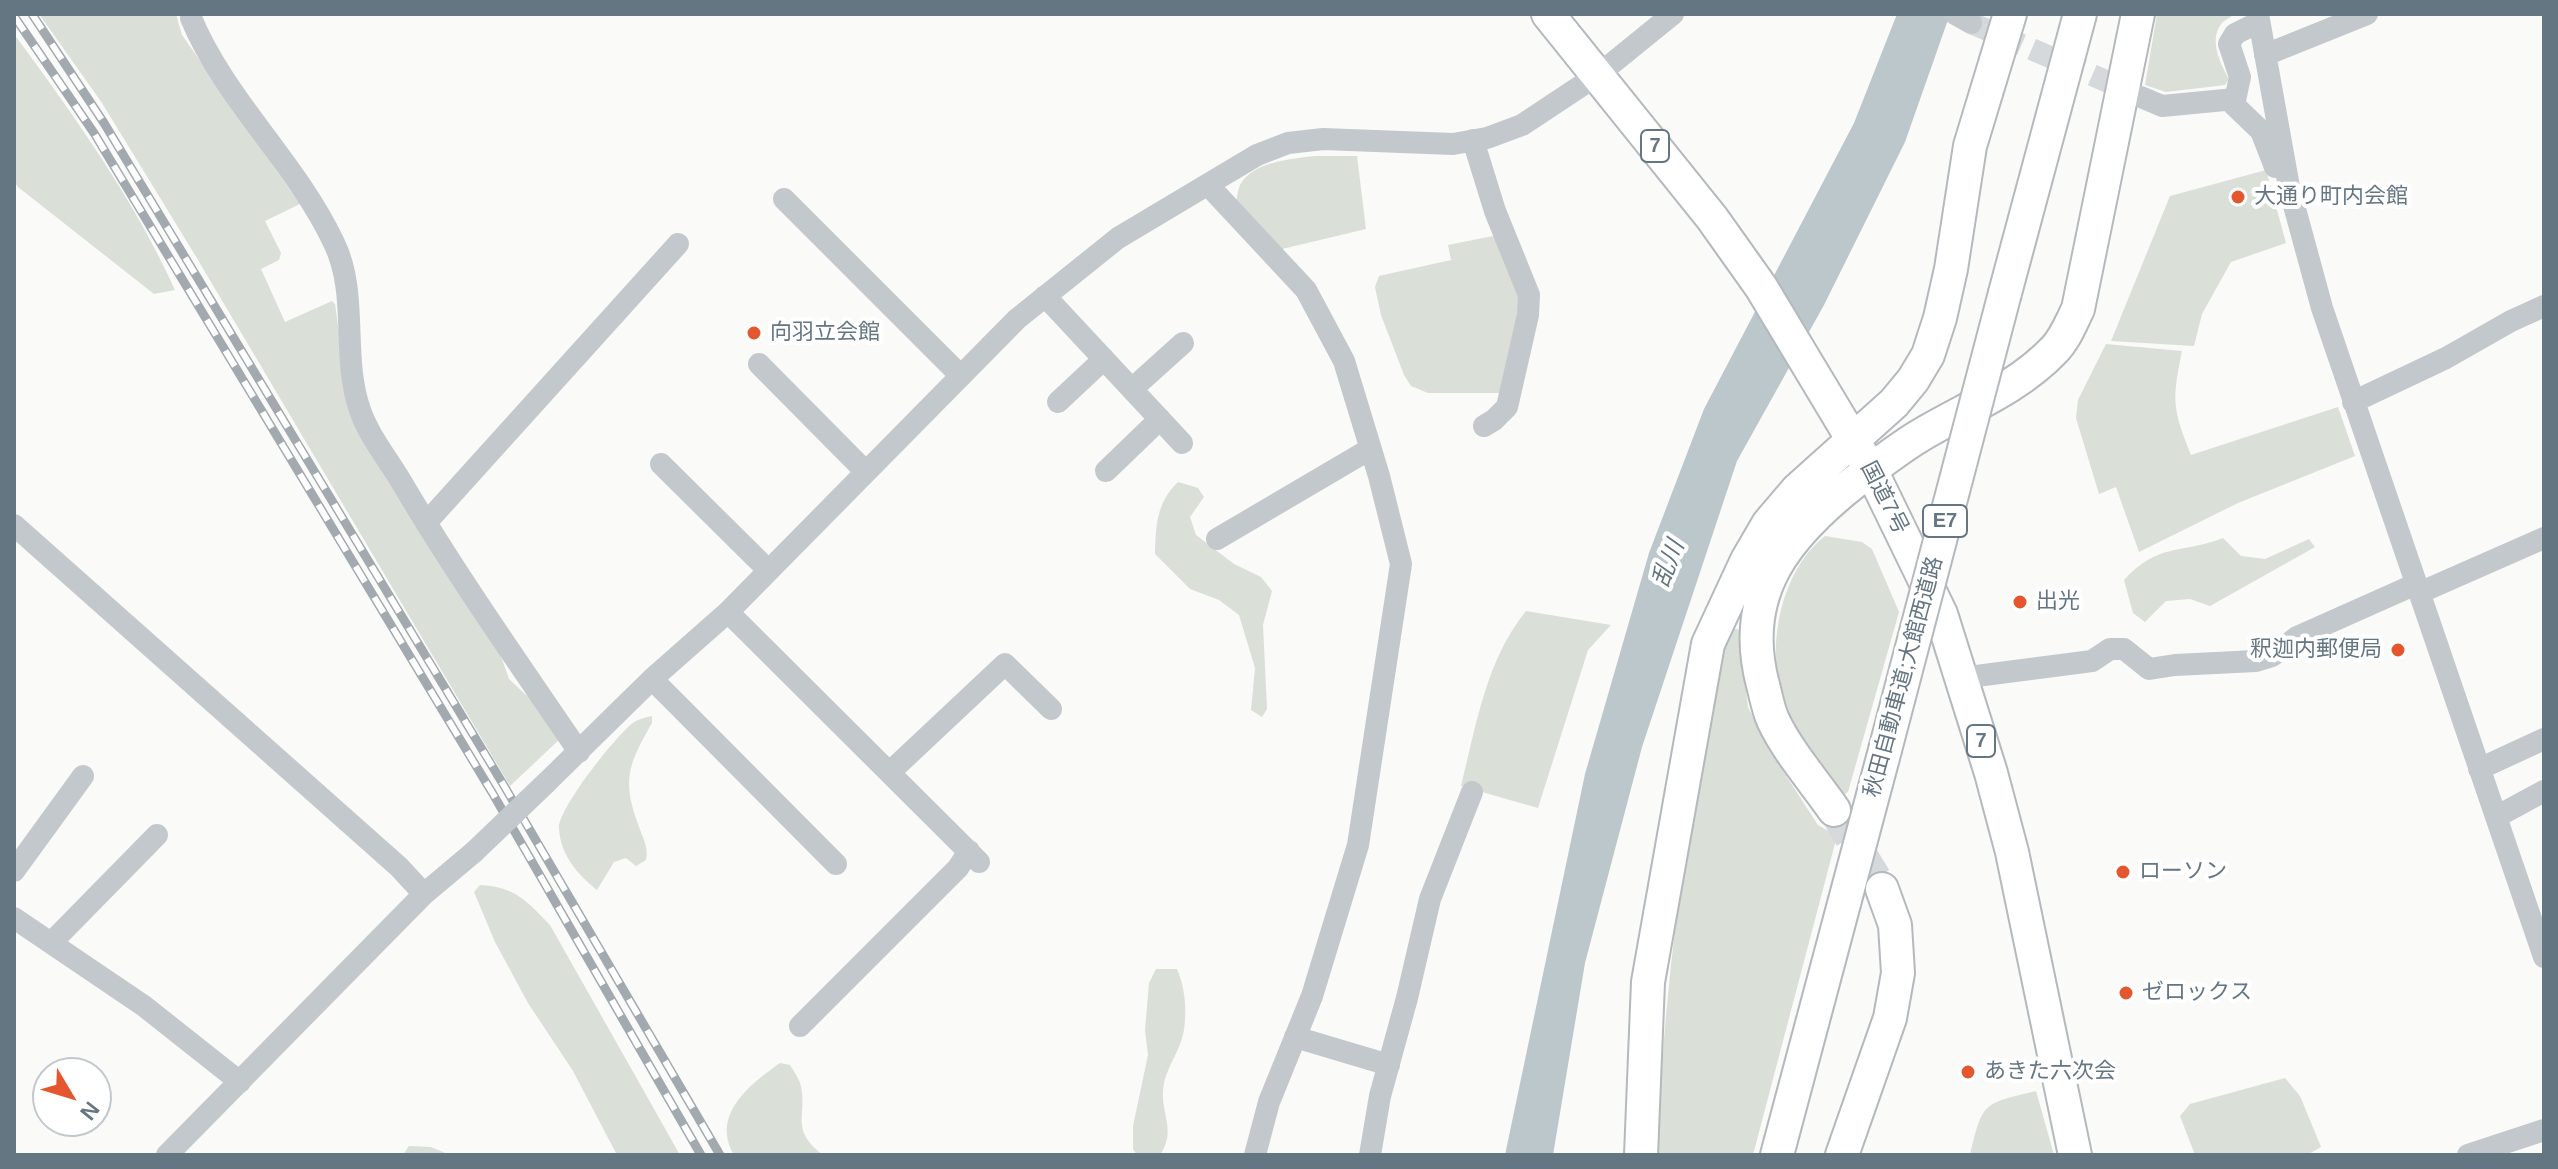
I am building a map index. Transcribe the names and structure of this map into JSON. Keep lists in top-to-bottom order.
{
  "streets": {
    "highway": [
      "7",
      "国道7号",
      "E7",
      "秋田自動車道;大館西道路"
    ]
  },
  "water": ["乱川"],
  "places": [
    "大通り町内会館",
    "向羽立会館",
    "出光",
    "釈迦内郵便局",
    "ローソン",
    "ゼロックス",
    "あきた六次会"
  ],
  "north": "bottom right"
}
